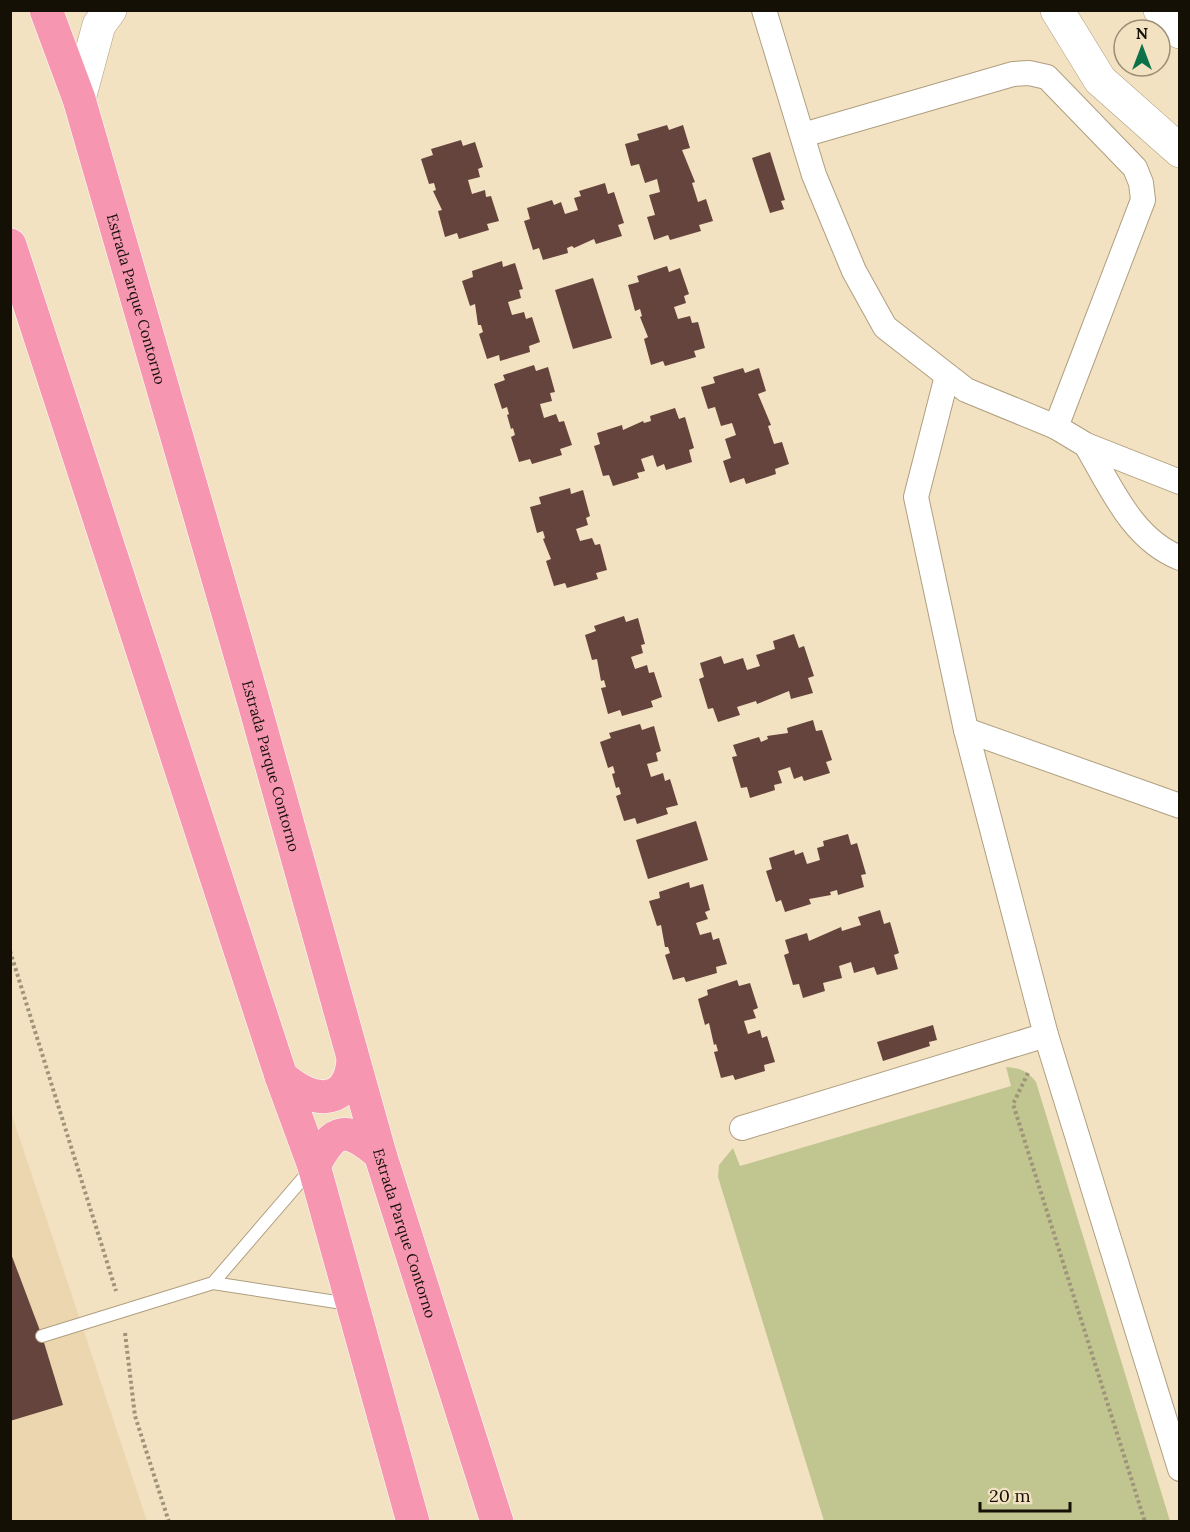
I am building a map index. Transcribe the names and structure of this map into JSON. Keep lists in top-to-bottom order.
{
  "streets": {
    "highway": ["Estrada Parque Contorno"]
  },
  "scale_bar": "20 m",
  "north": "top"
}
